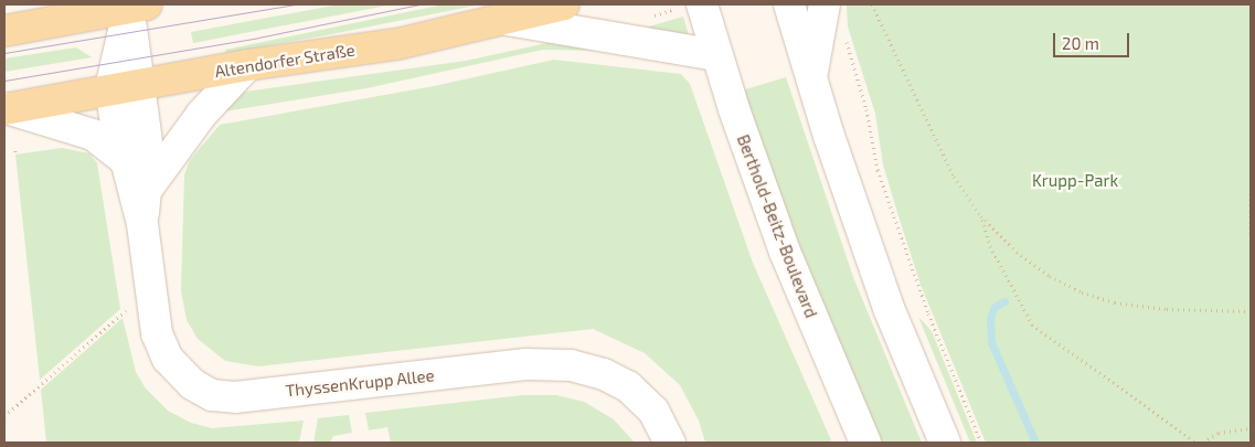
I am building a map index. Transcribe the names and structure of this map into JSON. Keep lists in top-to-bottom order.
{
  "streets": {
    "main road": ["Altendorfer Straße"],
    "street": ["Berthold-Beitz-Boulevard", "ThyssenKrupp Allee"]
  },
  "crossings": [
    ["Altendorfer Straße", "ThyssenKrupp Allee"]
  ],
  "parks": ["Krupp-Park"],
  "scale_bar": "20 m"
}
